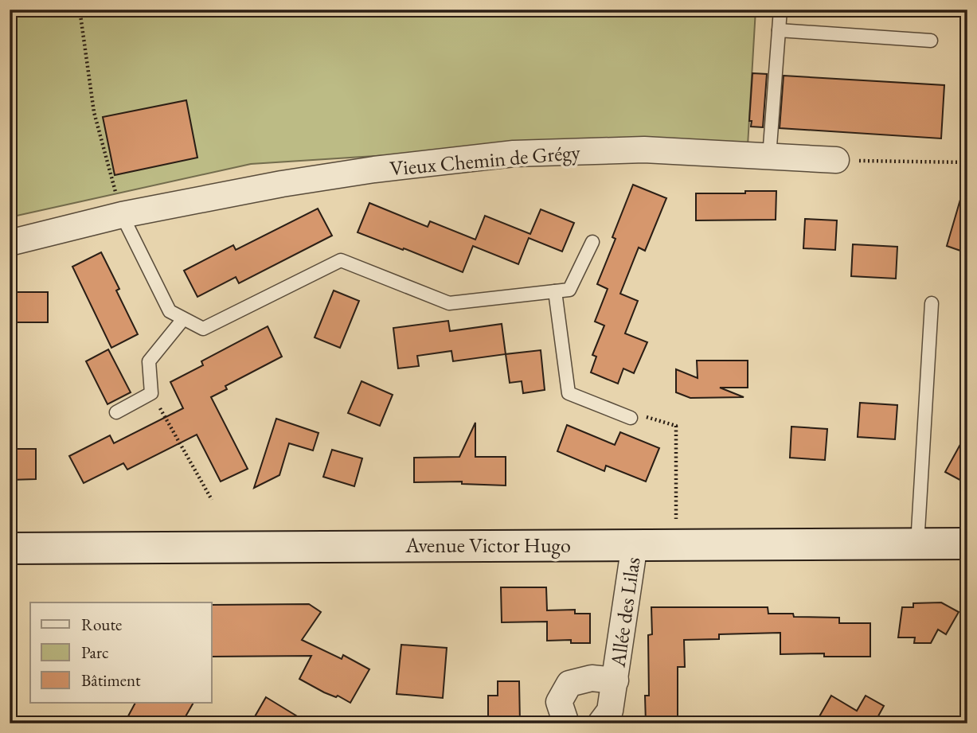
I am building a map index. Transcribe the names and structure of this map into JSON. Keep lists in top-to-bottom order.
{
  "streets": {
    "main road": ["Avenue Victor Hugo"],
    "street": ["Vieux Chemin de Grégy", "Allée des Lilas"]
  },
  "crossings": [
    ["Avenue Victor Hugo", "Allée des Lilas"]
  ],
  "legend": ["Route", "Parc", "Bâtiment"]
}
